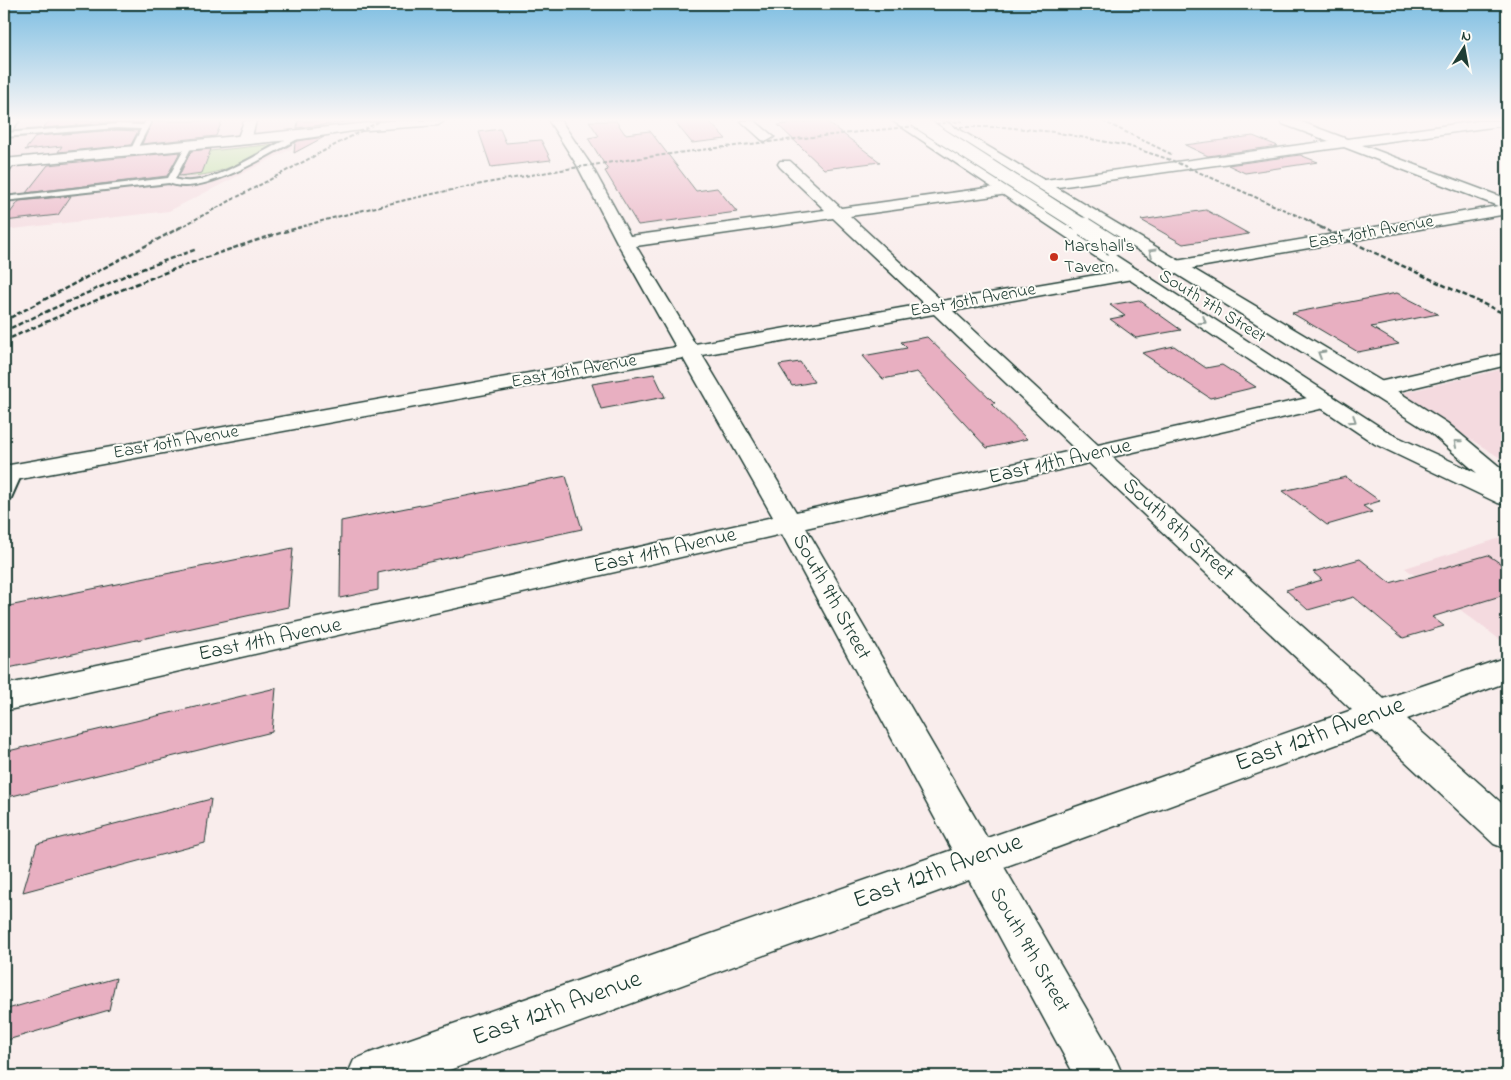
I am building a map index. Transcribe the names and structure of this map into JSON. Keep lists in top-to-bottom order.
{
  "streets": {
    "street": [
      "East 10th Avenue",
      "South 7th Street",
      "East 11th Avenue",
      "South 8th Street",
      "South 9th Street",
      "East 12th Avenue"
    ]
  },
  "crossings": [
    ["East 10th Avenue", "South 8th Street"],
    ["East 10th Avenue", "South 9th Street"],
    ["East 11th Avenue", "South 8th Street"],
    ["East 11th Avenue", "South 9th Street"],
    ["South 8th Street", "East 12th Avenue"],
    ["South 9th Street", "East 12th Avenue"]
  ],
  "places": ["Marshall's Tavern"],
  "north": "top"
}
